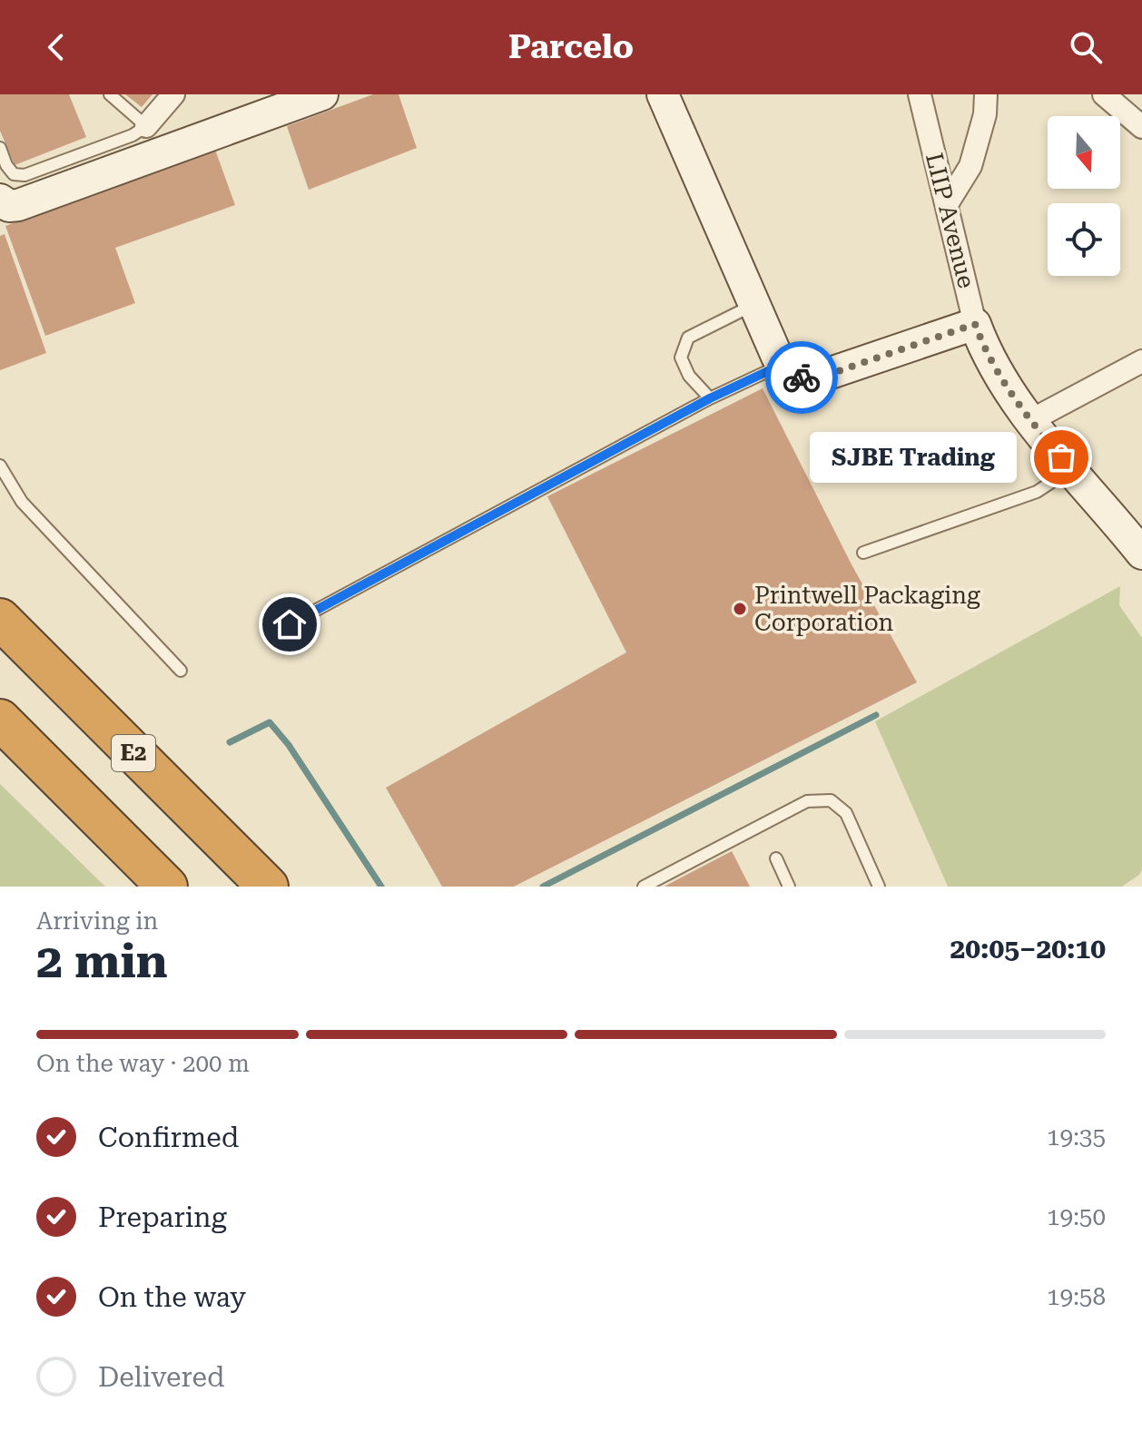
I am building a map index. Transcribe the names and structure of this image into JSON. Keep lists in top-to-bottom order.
{
  "streets": {
    "highway": ["E2"],
    "street": ["LIIP Avenue"]
  },
  "places": ["SJBE Trading", "Printwell Packaging Corporation"],
  "north": "bottom",
  "page": {
    "header": "Parcelo",
    "bubble": "SJBE Trading",
    "heading": ["2 min", "Arriving in", "20:05–20:10"],
    "bar": "On the way · 200 m",
    "list": [
      ["Confirmed", "19:35"],
      ["Preparing", "19:50"],
      ["On the way", "19:58"],
      "Delivered"
    ]
  }
}
